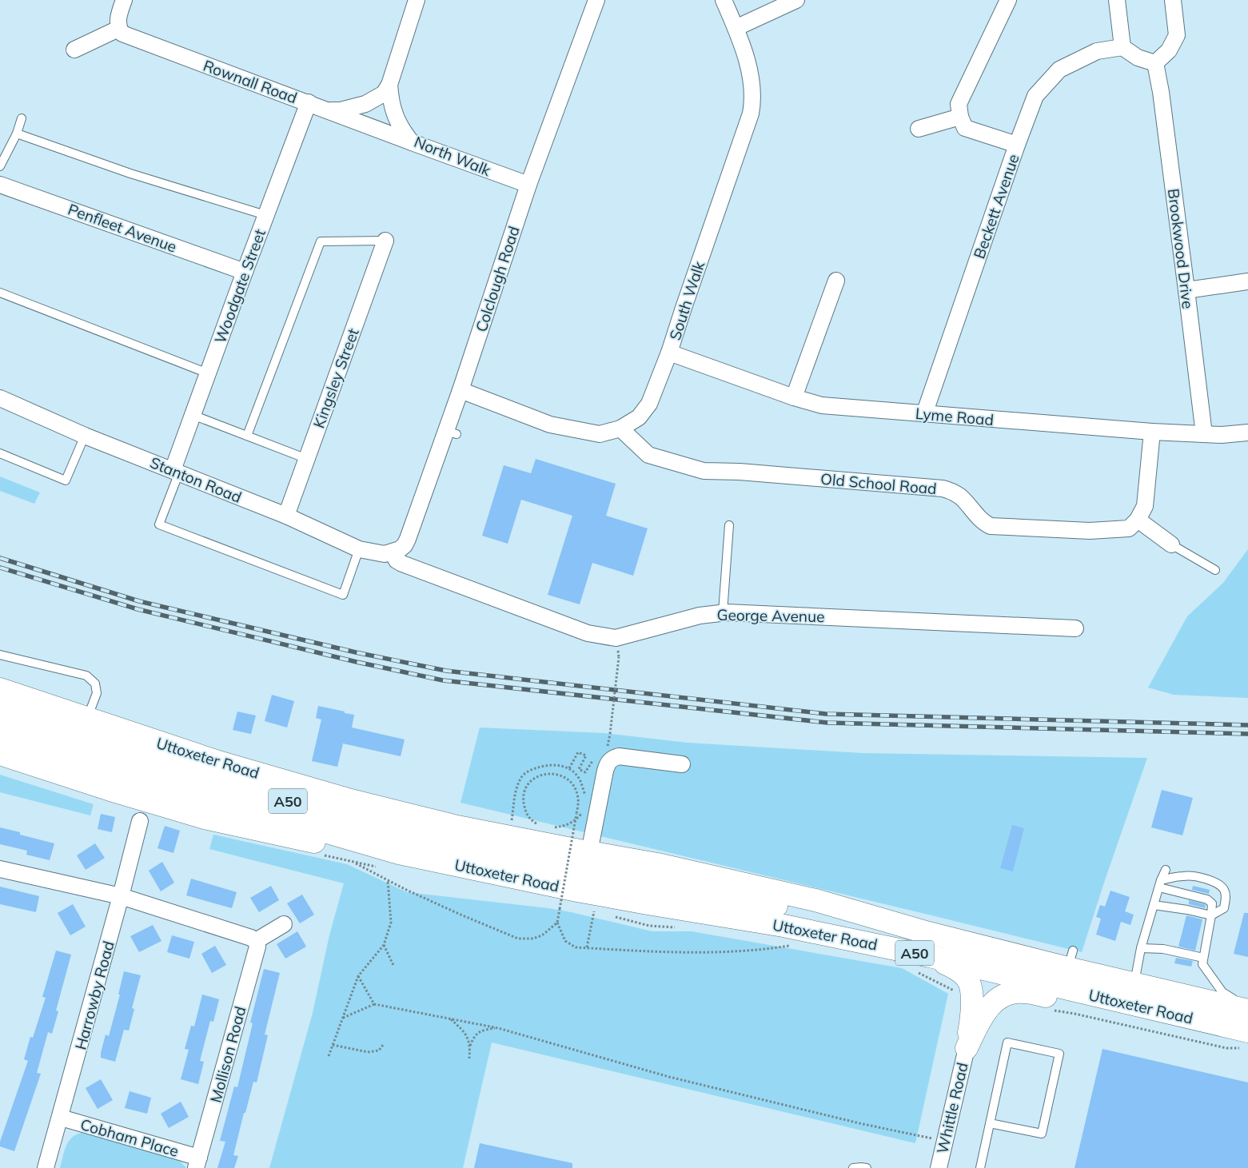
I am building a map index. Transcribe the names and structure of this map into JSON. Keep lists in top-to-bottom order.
{
  "streets": {
    "highway": ["Uttoxeter Road", "A50"],
    "street": [
      "Rownall Road",
      "North Walk",
      "Beckett Avenue",
      "Penfleet Avenue",
      "Brookwood Drive",
      "Colclough Road",
      "Woodgate Street",
      "South Walk",
      "Kingsley Street",
      "Lyme Road",
      "Stanton Road",
      "Old School Road",
      "George Avenue",
      "Harrowby Road",
      "Mollison Road",
      "Whittle Road",
      "Cobham Place"
    ]
  },
  "crossings": [
    ["Rownall Road", "North Walk"],
    ["Rownall Road", "Woodgate Street"],
    ["North Walk", "Colclough Road"],
    ["Beckett Avenue", "Lyme Road"],
    ["Penfleet Avenue", "Woodgate Street"],
    ["Brookwood Drive", "Lyme Road"],
    ["Colclough Road", "South Walk"],
    ["Colclough Road", "Stanton Road"],
    ["Colclough Road", "George Avenue"],
    ["Woodgate Street", "Stanton Road"],
    ["South Walk", "Lyme Road"],
    ["South Walk", "Old School Road"],
    ["Kingsley Street", "Stanton Road"],
    ["Stanton Road", "George Avenue"],
    ["Uttoxeter Road", "A50"],
    ["Harrowby Road", "Cobham Place"],
    ["Mollison Road", "Cobham Place"]
  ]
}
